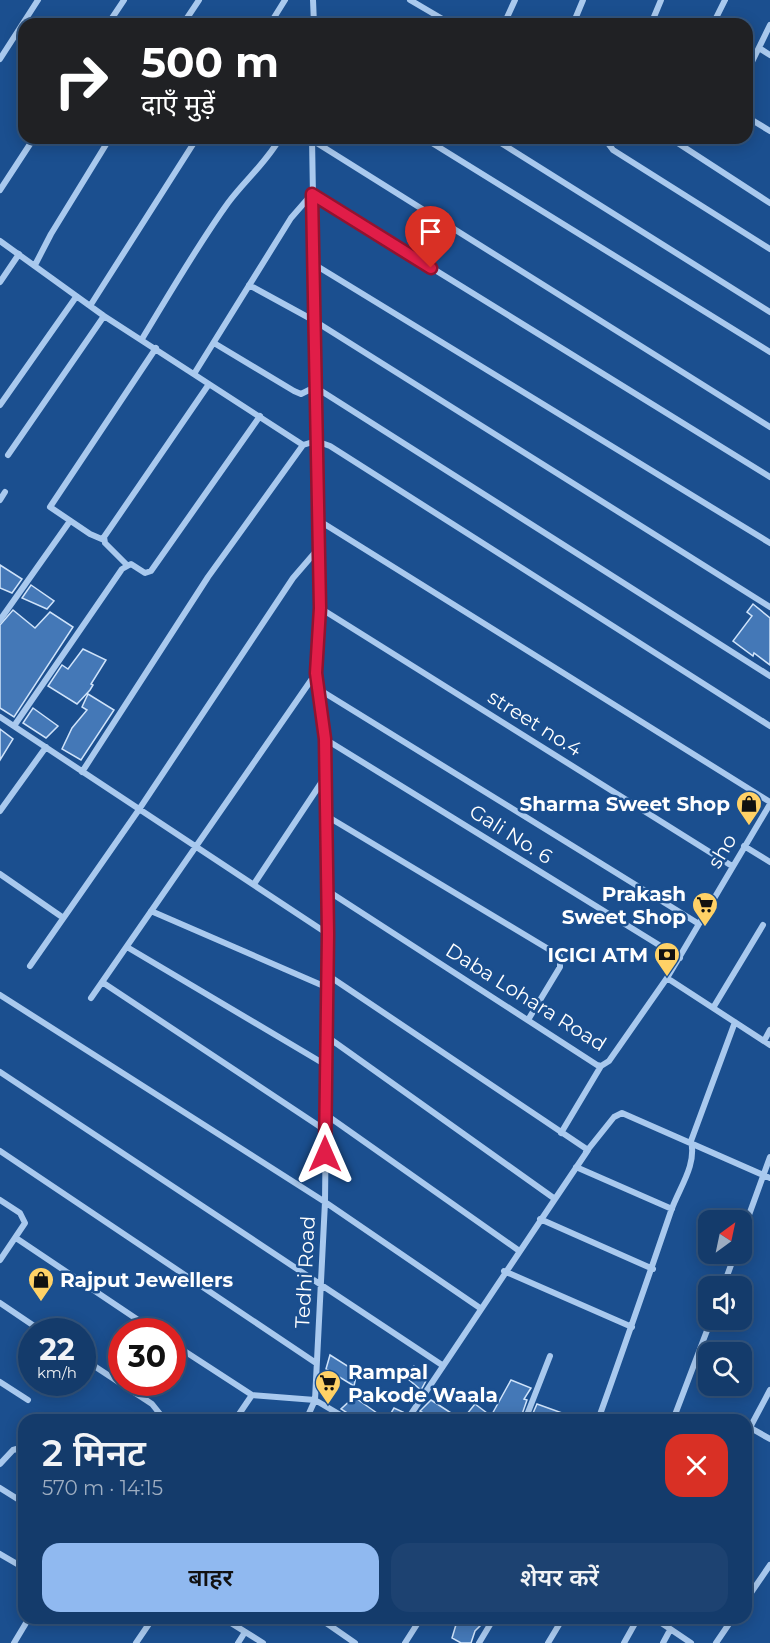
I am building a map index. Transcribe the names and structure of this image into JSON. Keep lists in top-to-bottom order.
{
  "streets": {
    "street": [
      "street no.4",
      "Gali No. 6",
      "sho",
      "Daba Lohara Road",
      "Tedhi Road"
    ]
  },
  "crossings": [
    ["street no.4", "sho"],
    ["street no.4", "Tedhi Road"],
    ["Gali No. 6", "sho"],
    ["Gali No. 6", "Tedhi Road"],
    ["sho", "Daba Lohara Road"],
    ["Daba Lohara Road", "Tedhi Road"]
  ],
  "places": {
    "shop": ["Sharma Sweet Shop", "Rajput Jewellers"],
    "supermarket": ["Prakash Sweet Shop", "Rampal Pakode Waala"],
    "bank": ["ICICI ATM"]
  },
  "north": "top right",
  "page": {
    "turn": ["500 m", "दाएँ मुड़ें"],
    "speed": "22 km/h",
    "limit": "30",
    "heading": ["2 मिनट", "570 m · 14:15"],
    "buttons": ["बाहर", "शेयर करें"]
  }
}
